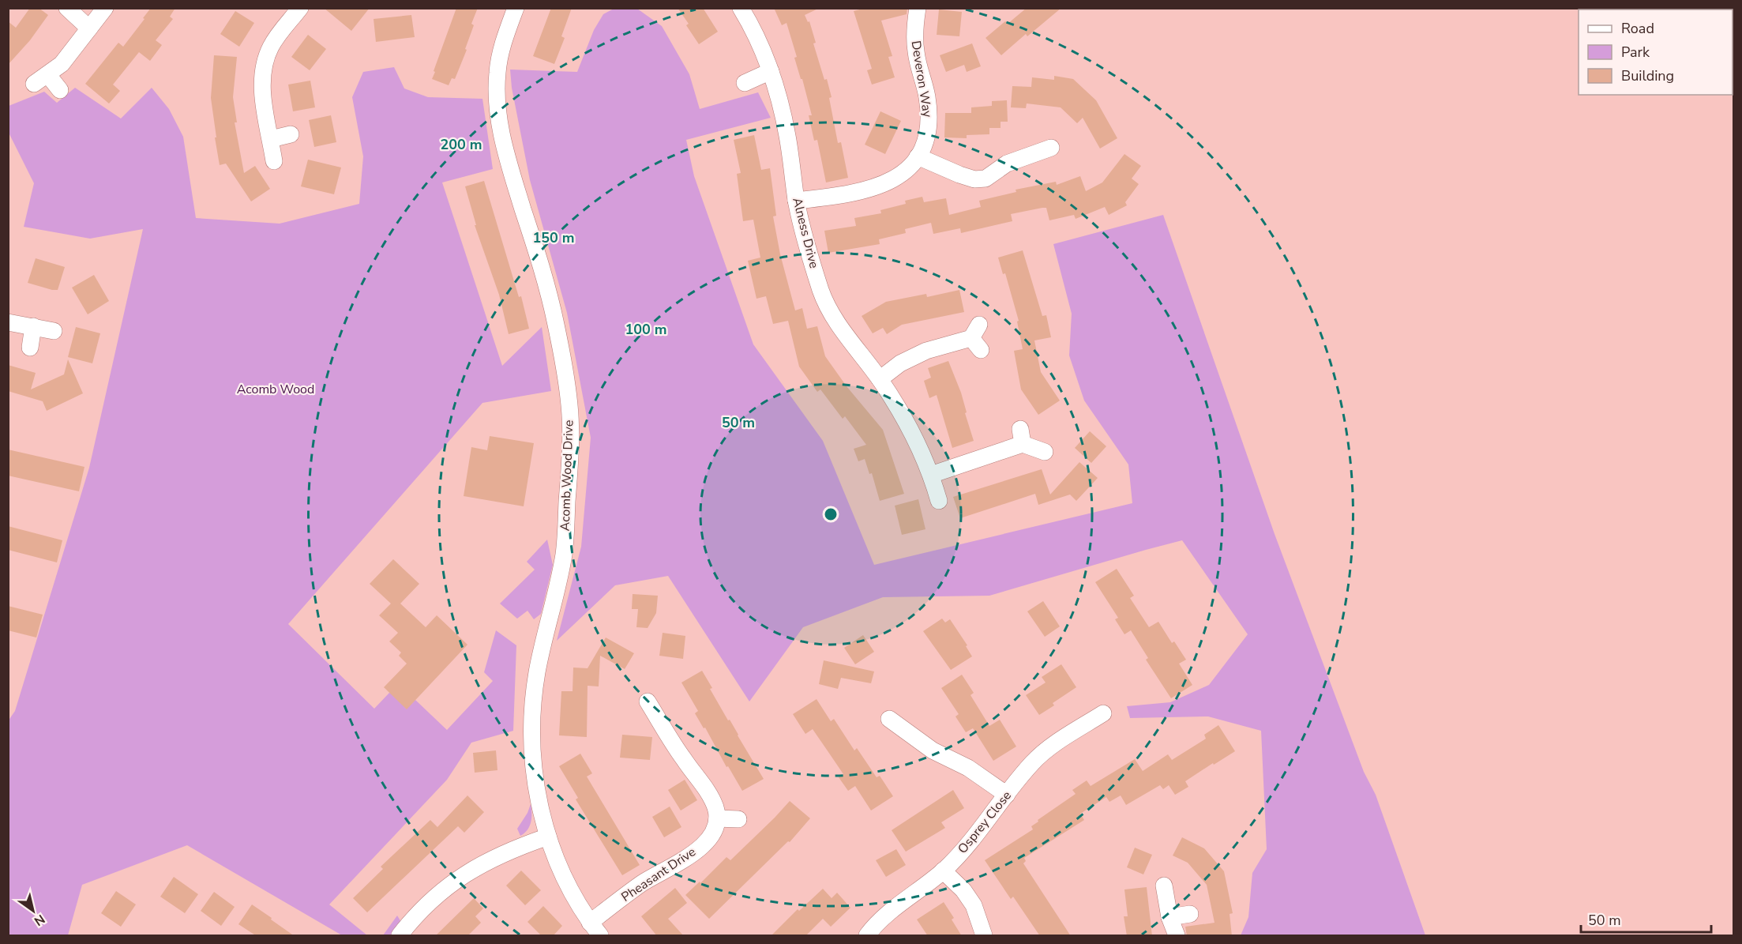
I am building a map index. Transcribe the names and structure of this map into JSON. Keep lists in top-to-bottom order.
{
  "streets": {
    "street": [
      "Deveron Way",
      "Alness Drive",
      "Acomb Wood Drive",
      "Osprey Close",
      "Pheasant Drive"
    ]
  },
  "crossings": [
    ["Deveron Way", "Alness Drive"],
    ["Acomb Wood Drive", "Pheasant Drive"]
  ],
  "parks": ["Acomb Wood"],
  "legend": ["Road", "Park", "Building"],
  "scale_bar": "50 m",
  "north": "bottom right",
  "rings": [
    "200 m",
    "150 m",
    "100 m",
    "50 m"
  ]
}
